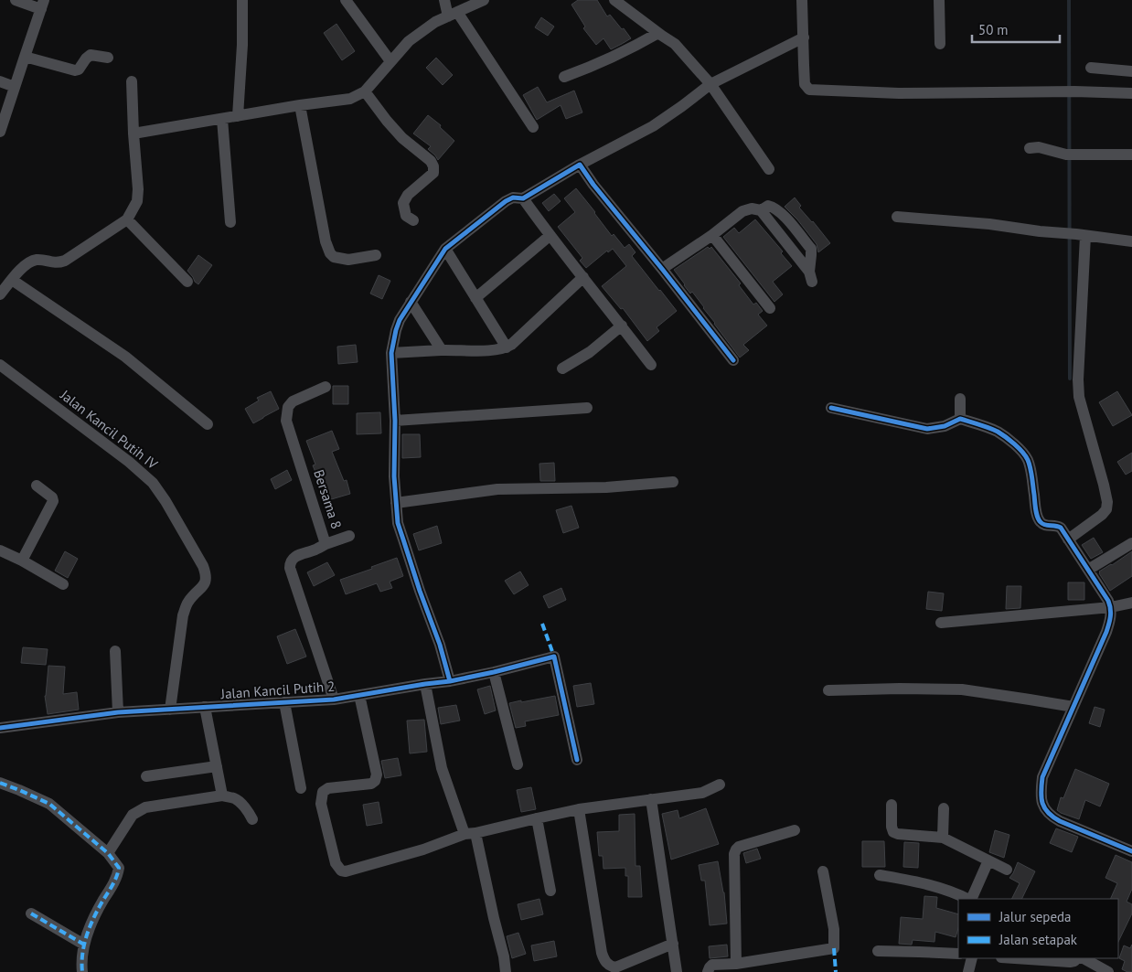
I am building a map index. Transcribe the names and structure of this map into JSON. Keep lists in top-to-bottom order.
{
  "streets": {
    "street": ["Jalan Kancil Putih IV", "Bersama 8", "Jalan Kancil Putih 2"]
  },
  "crossings": [
    ["Jalan Kancil Putih IV", "Jalan Kancil Putih 2"],
    ["Bersama 8", "Jalan Kancil Putih 2"]
  ],
  "legend": ["Jalur sepeda", "Jalan setapak"],
  "scale_bar": "50 m"
}
